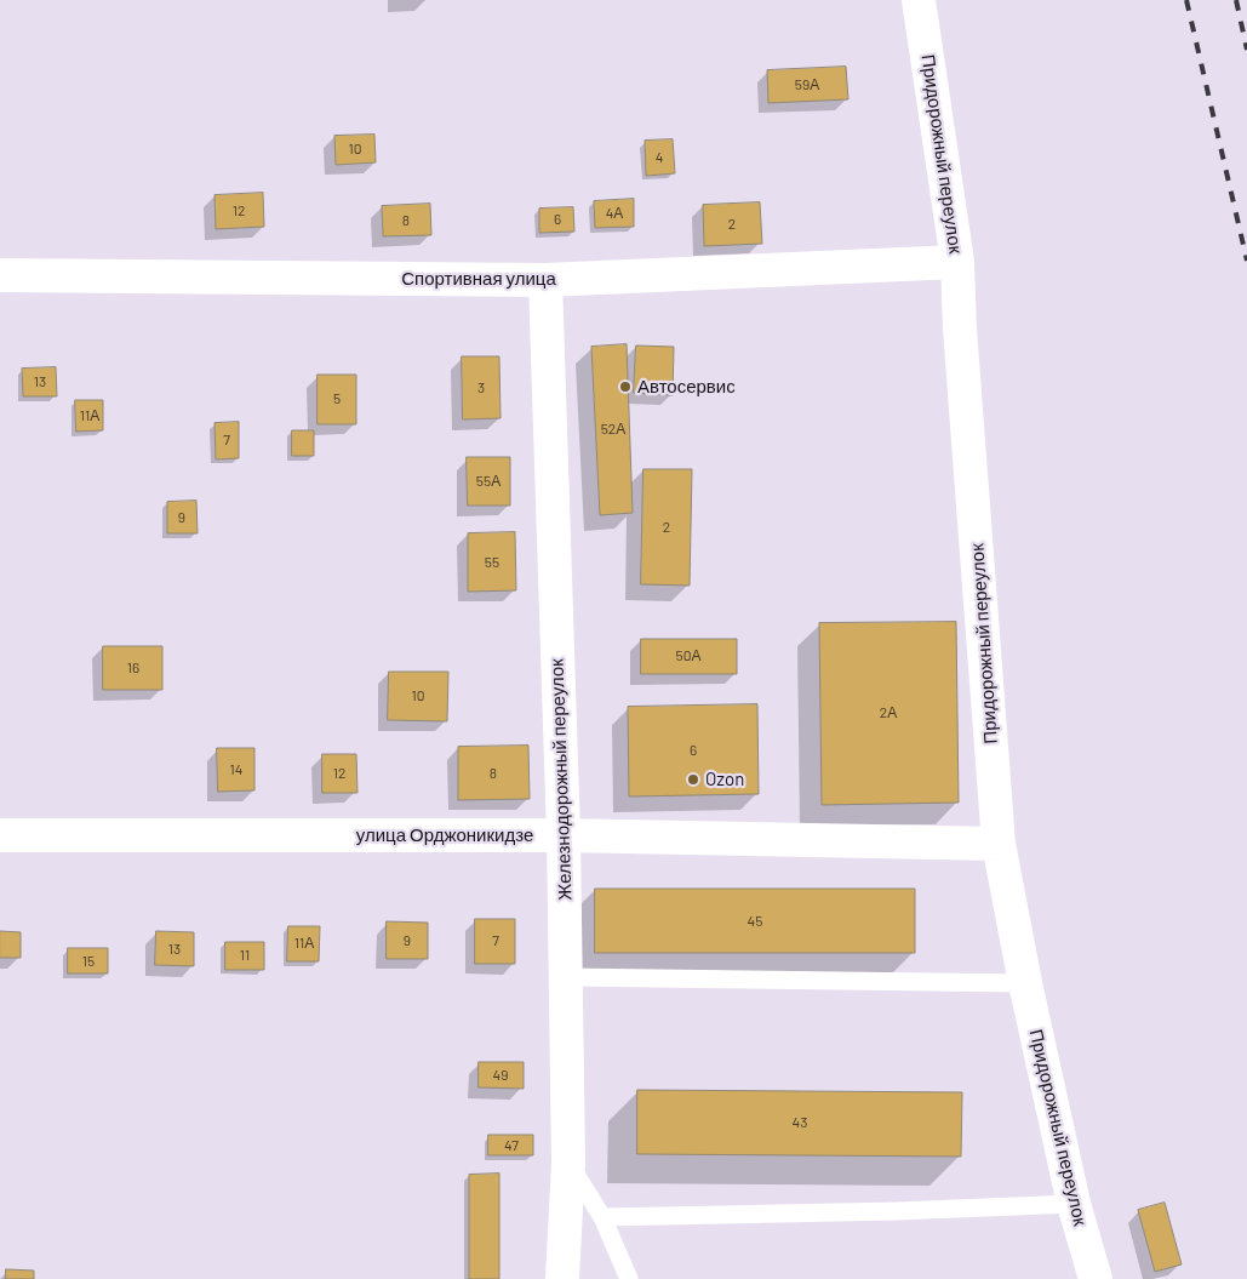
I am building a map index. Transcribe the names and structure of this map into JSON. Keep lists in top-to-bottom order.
{
  "streets": {
    "street": [
      "Придорожный переулок",
      "Спортивная улица",
      "Железнодорожный переулок",
      "улица Орджоникидзе"
    ]
  },
  "crossings": [
    ["Придорожный переулок", "Спортивная улица"],
    ["Придорожный переулок", "улица Орджоникидзе"],
    ["Спортивная улица", "Железнодорожный переулок"],
    ["Железнодорожный переулок", "улица Орджоникидзе"]
  ],
  "places": ["Автосервис", "Ozon"],
  "house_numbers": [
    "59А",
    "10",
    "4",
    "12",
    "4А",
    "6",
    "8",
    "2",
    "13",
    "3",
    "5",
    "11А",
    "52А",
    "7",
    "55А",
    "9",
    "2",
    "55",
    "50А",
    "16",
    "10",
    "2А",
    "6",
    "14",
    "12",
    "8",
    "45",
    "9",
    "7",
    "11А",
    "13",
    "11",
    "15",
    "49",
    "43",
    "47"
  ]
}
